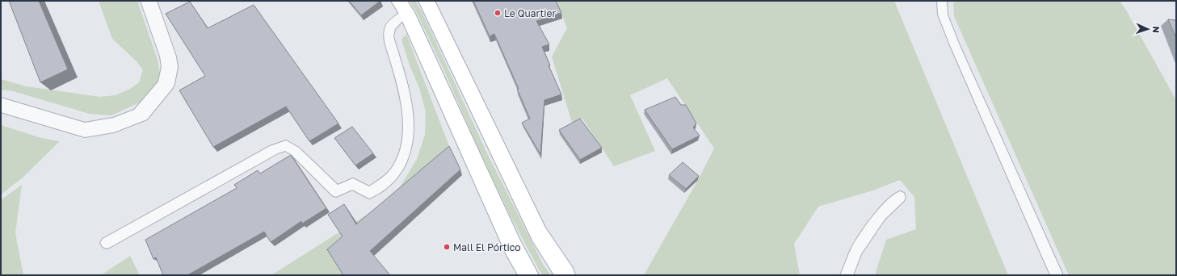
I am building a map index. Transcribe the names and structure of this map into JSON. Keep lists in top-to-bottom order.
{
  "places": ["Le Quartier", "Mall El Pórtico"],
  "north": "right"
}
